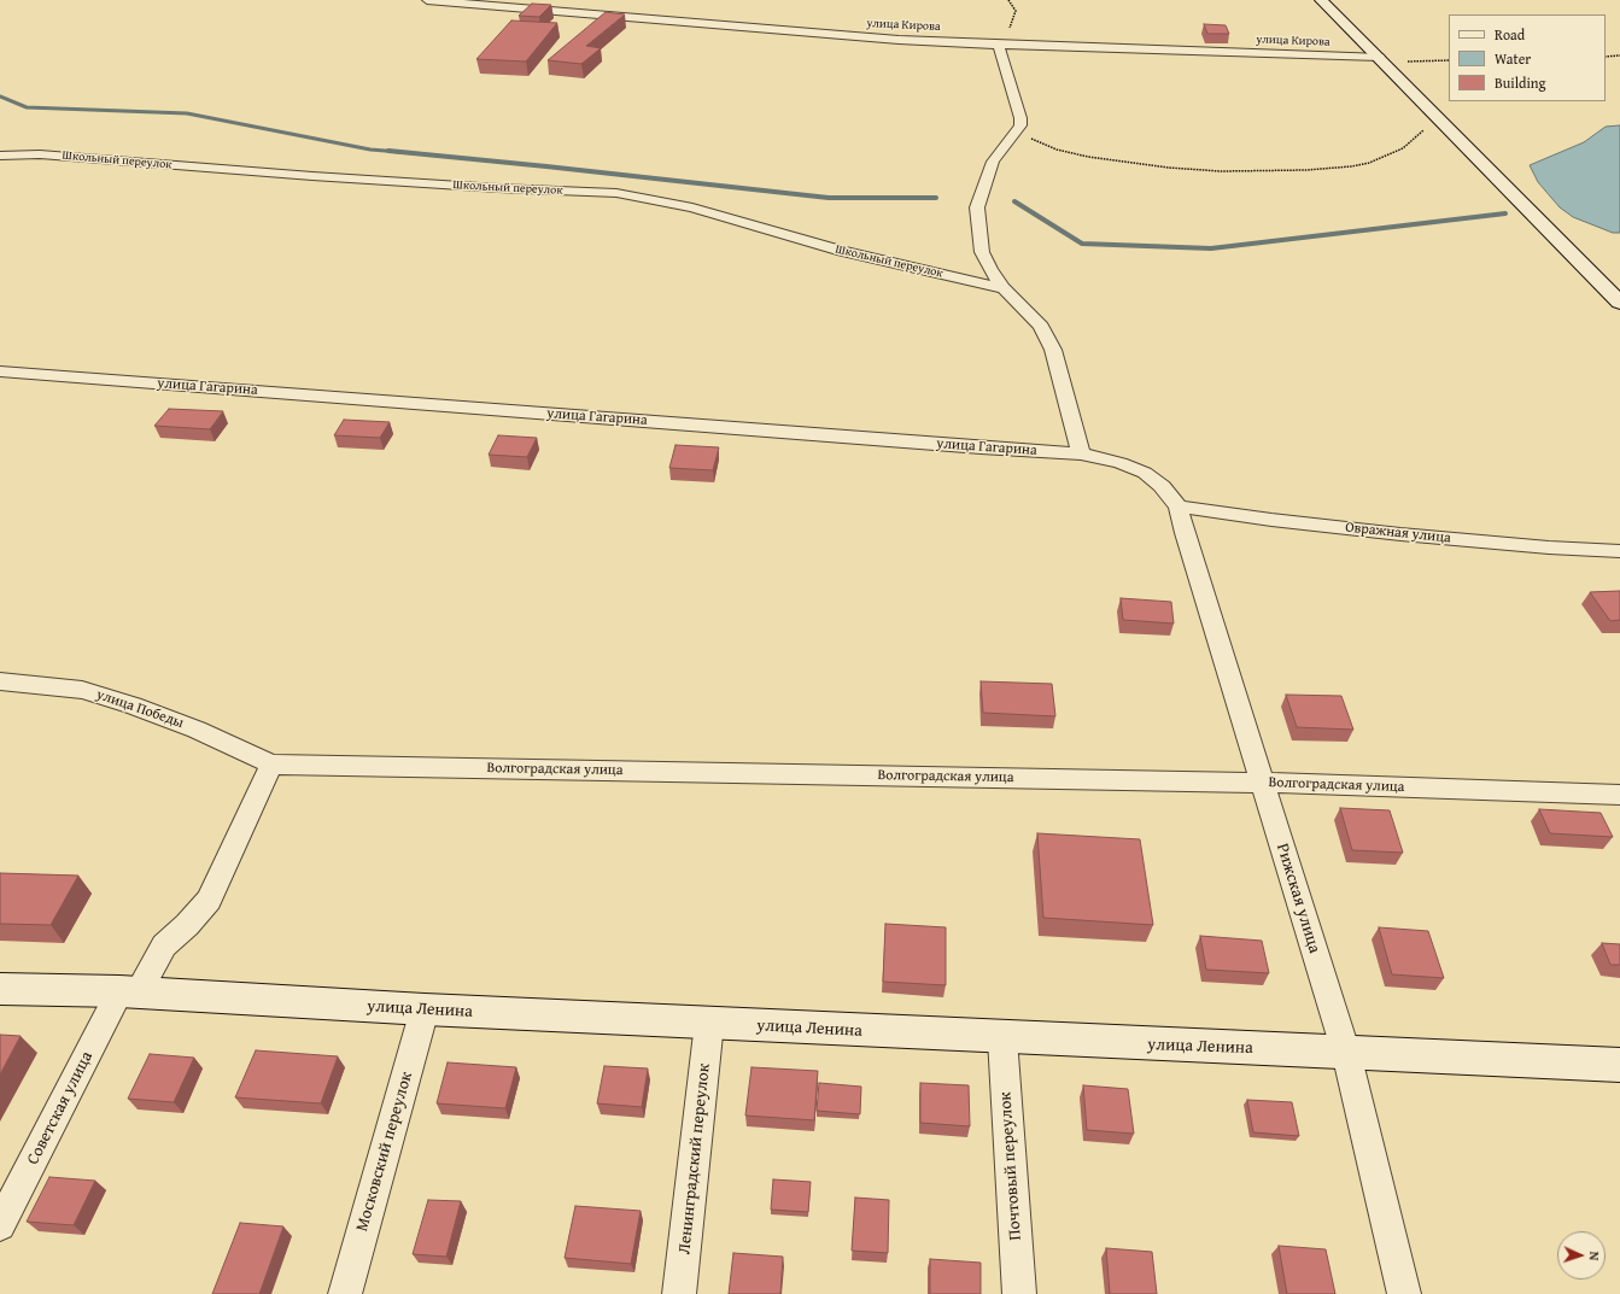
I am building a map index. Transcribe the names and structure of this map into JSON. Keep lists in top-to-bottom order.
{
  "streets": {
    "main road": ["улица Ленина"],
    "street": [
      "улица Кирова",
      "Школьный переулок",
      "улица Гагарина",
      "Овражная улица",
      "улица Победы",
      "Волгоградская улица",
      "Рижская улица",
      "Советская улица",
      "Московский переулок",
      "Ленинградский переулок",
      "Почтовый переулок"
    ]
  },
  "crossings": [
    ["улица Гагарина", "Овражная улица"],
    ["улица Гагарина", "Рижская улица"],
    ["Овражная улица", "Рижская улица"],
    ["улица Победы", "Волгоградская улица"],
    ["улица Победы", "Советская улица"],
    ["Волгоградская улица", "Рижская улица"],
    ["Волгоградская улица", "Советская улица"],
    ["Рижская улица", "улица Ленина"],
    ["улица Ленина", "Советская улица"],
    ["улица Ленина", "Московский переулок"],
    ["улица Ленина", "Ленинградский переулок"],
    ["улица Ленина", "Почтовый переулок"]
  ],
  "legend": ["Road", "Water", "Building"],
  "north": "right"
}
